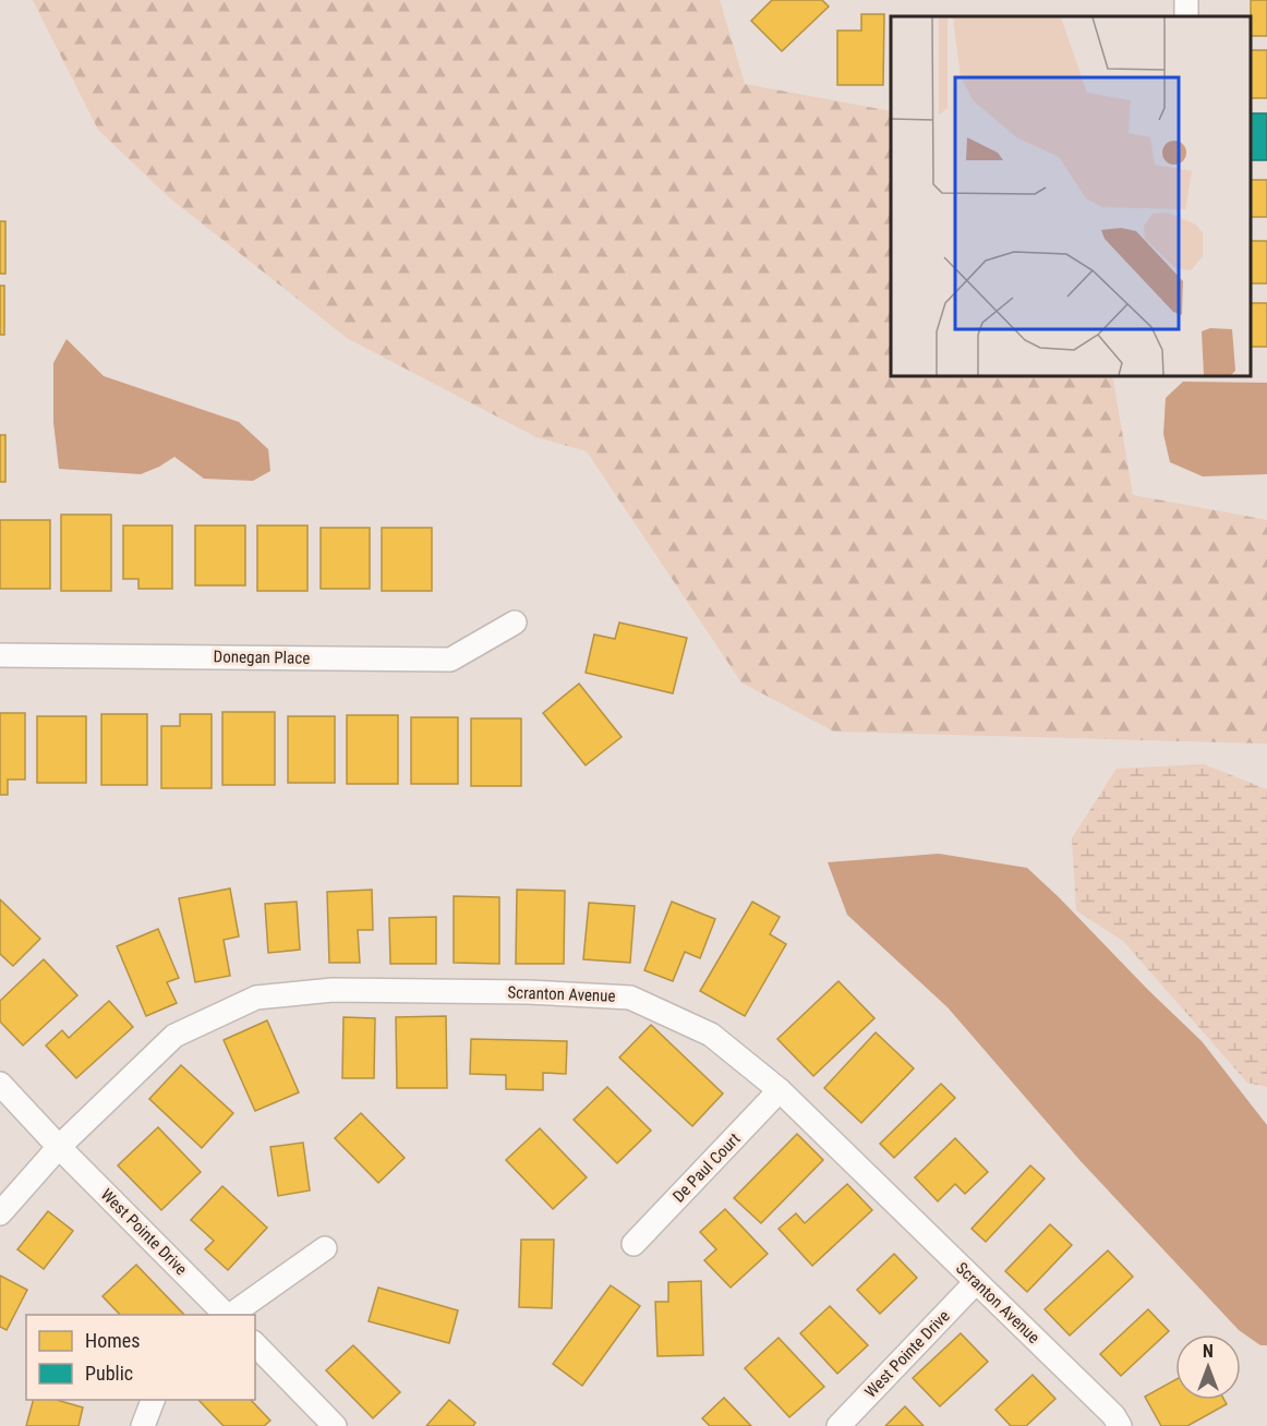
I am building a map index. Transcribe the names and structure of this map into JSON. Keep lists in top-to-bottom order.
{
  "streets": {
    "street": [
      "Donegan Place",
      "Scranton Avenue",
      "De Paul Court",
      "West Pointe Drive"
    ]
  },
  "crossings": [
    ["Scranton Avenue", "De Paul Court"],
    ["Scranton Avenue", "West Pointe Drive"]
  ],
  "legend": ["Homes", "Public"],
  "north": "top"
}
